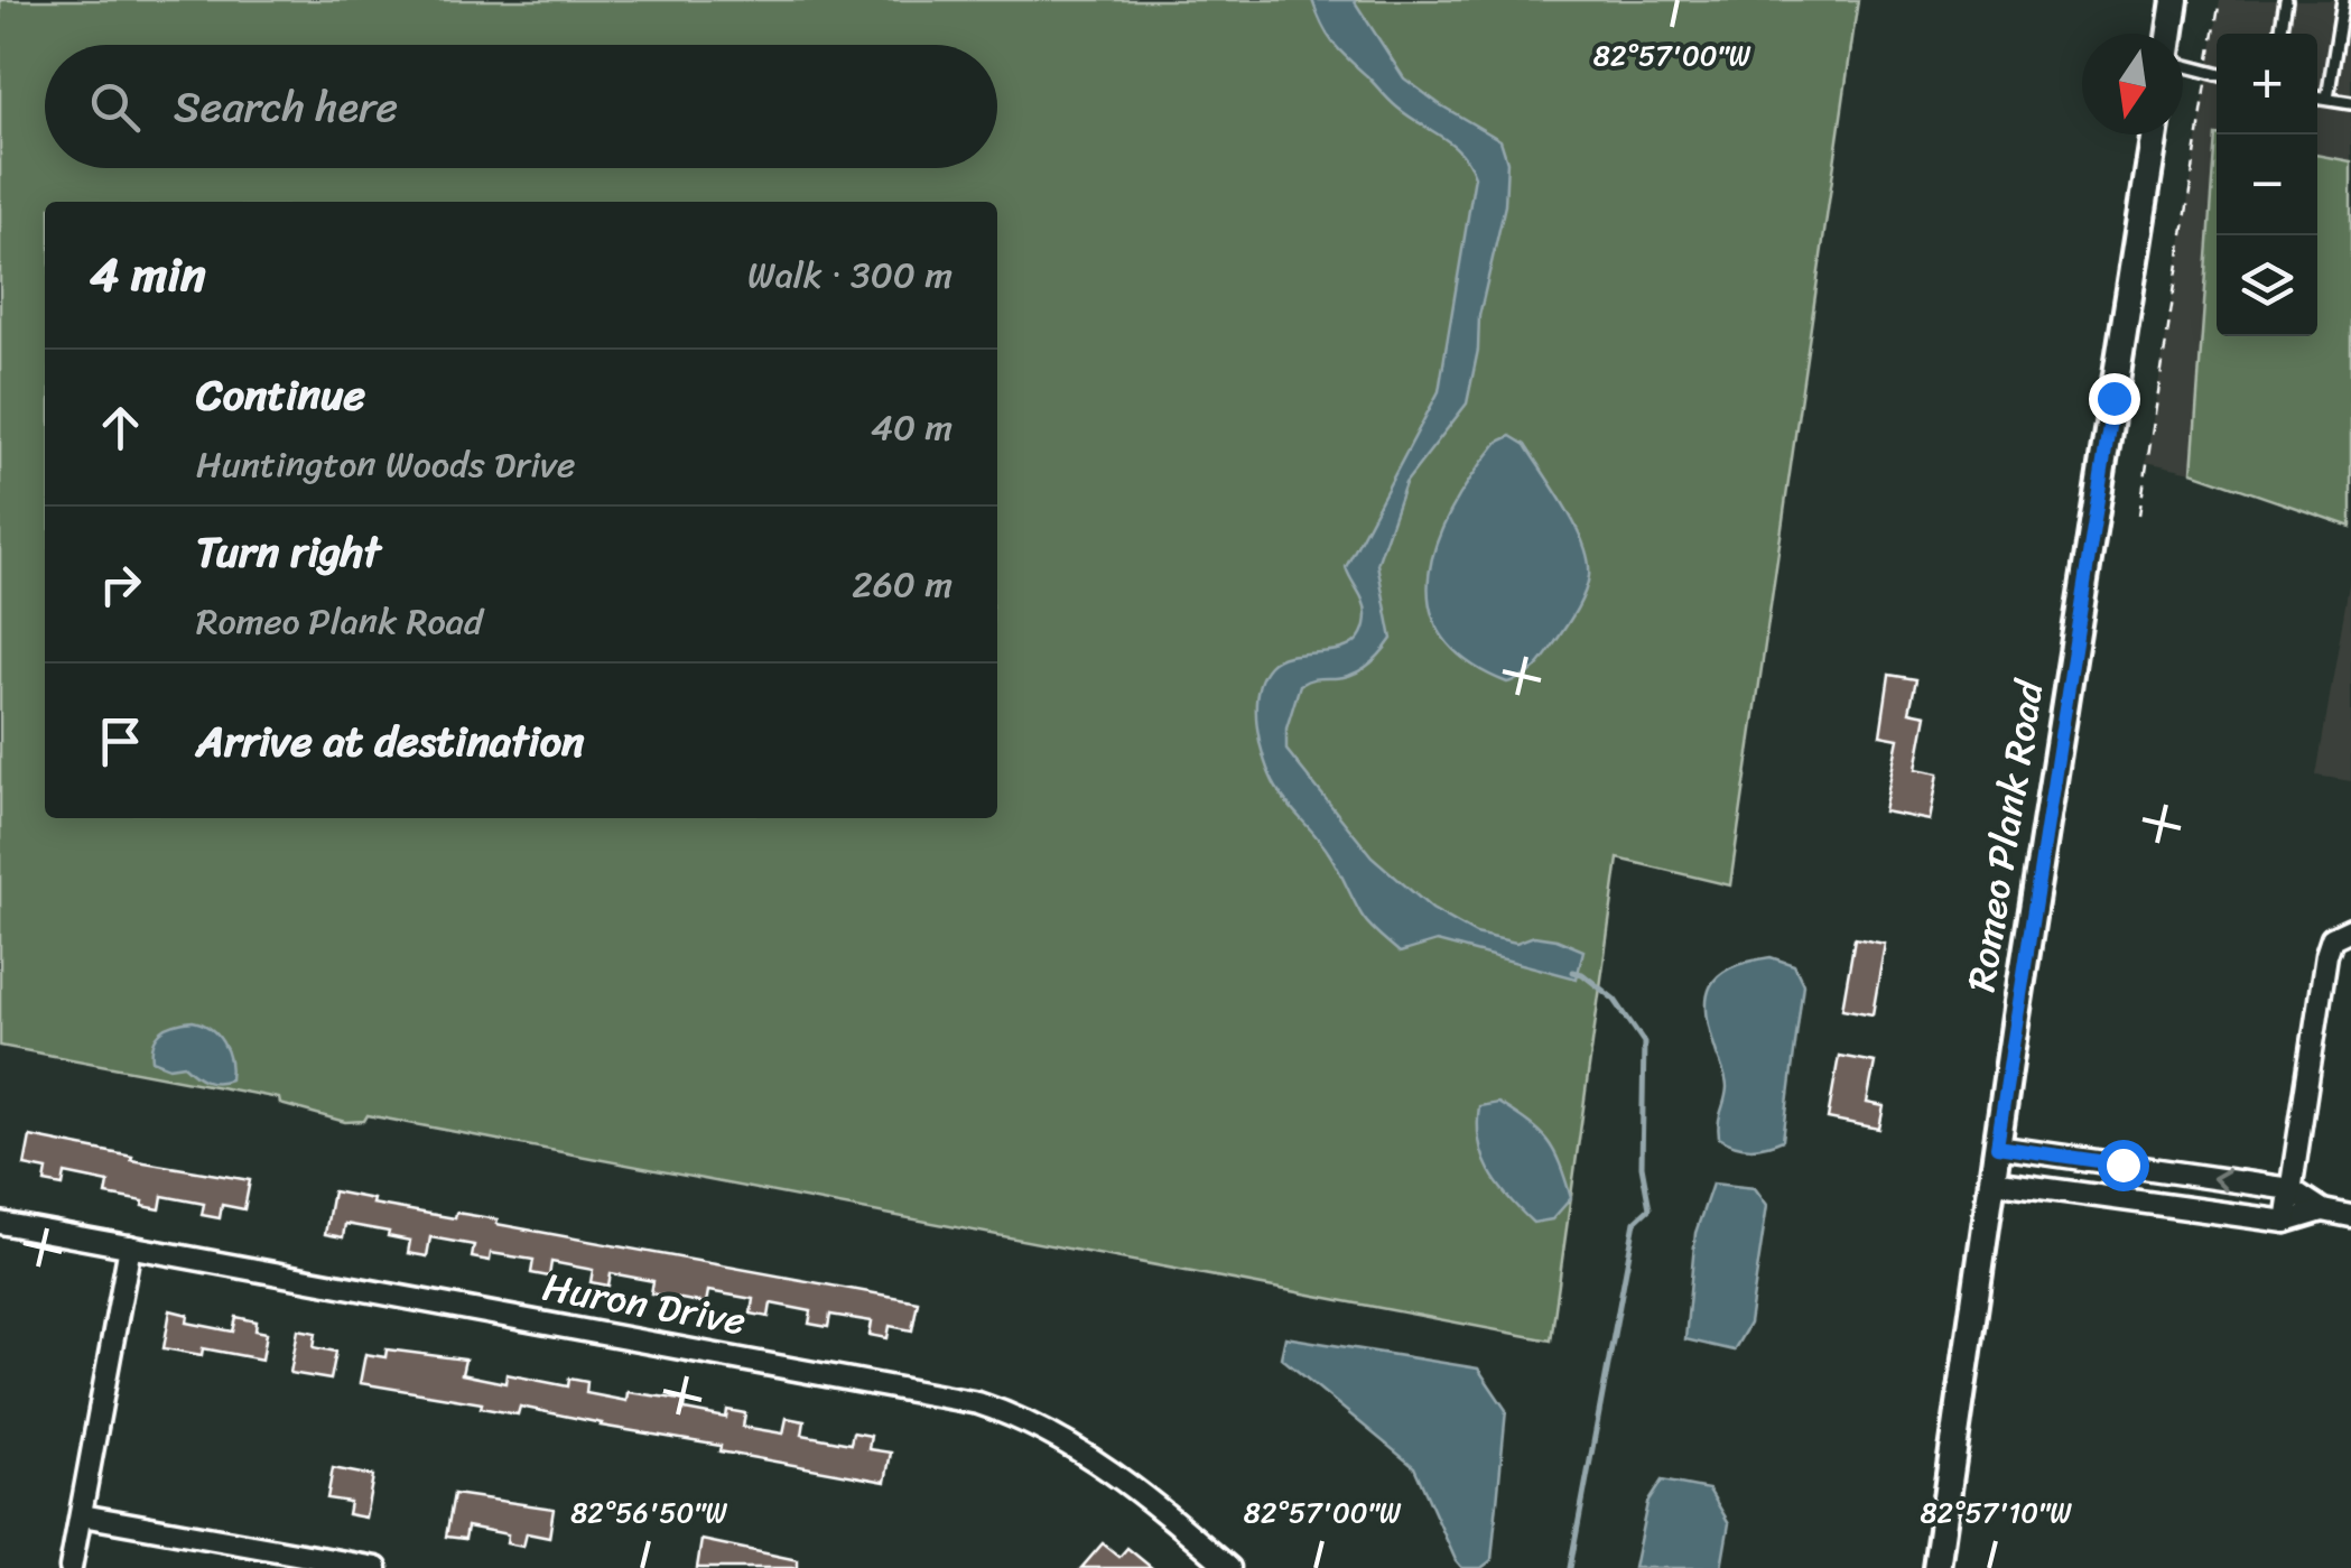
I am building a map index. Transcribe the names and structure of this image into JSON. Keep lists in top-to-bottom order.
{
  "streets": {
    "street": ["Romeo Plank Road", "Huron Drive"]
  },
  "north": "bottom",
  "page": {
    "map_buttons": ["+", "−"],
    "search": "Search here",
    "heading": ["4 min", "Walk · 300 m"],
    "list": [
      ["Continue", "Huntington Woods Drive", "40 m"],
      ["Turn right", "Romeo Plank Road", "260 m"],
      "Arrive at destination"
    ]
  },
  "coordinates": ["82°57'00\"W", "82°56'50\"W", "82°57'10\"W"]
}
